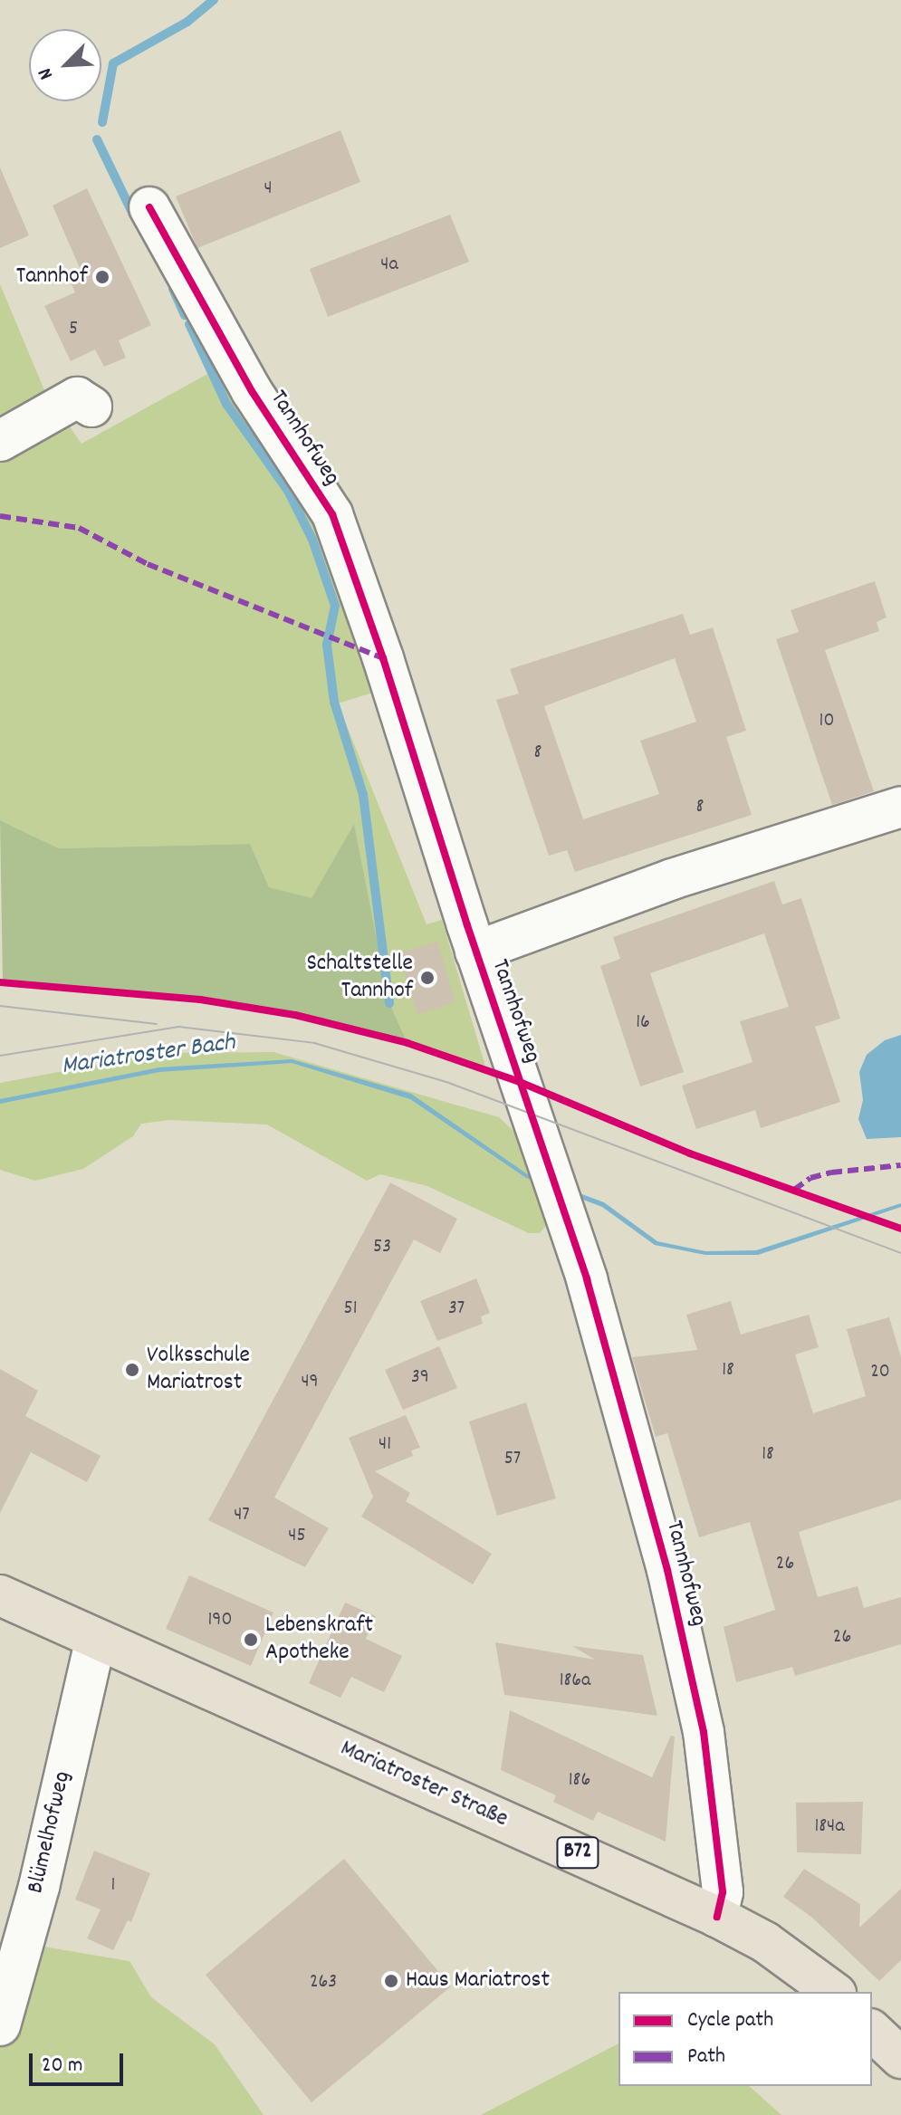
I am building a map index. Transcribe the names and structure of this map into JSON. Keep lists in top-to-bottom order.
{
  "streets": {
    "main road": ["Mariatroster Straße", "B72"],
    "street": ["Tannhofweg", "Blümelhofweg"]
  },
  "crossings": [
    ["Tannhofweg", "Mariatroster Straße"],
    ["Mariatroster Straße", "Blümelhofweg"]
  ],
  "water": ["Mariatroster Bach"],
  "places": [
    "Tannhof",
    "Schaltstelle Tannhof",
    "Volksschule Mariatrost",
    "Lebenskraft Apotheke",
    "Haus Mariatrost"
  ],
  "house_numbers": [
    "4",
    "4a",
    "5",
    "10",
    "8",
    "8",
    "16",
    "53",
    "51",
    "37",
    "18",
    "20",
    "39",
    "49",
    "41",
    "18",
    "57",
    "47",
    "45",
    "26",
    "190",
    "26",
    "186a",
    "186",
    "184a",
    "1",
    "263"
  ],
  "legend": ["Cycle path", "Path"],
  "scale_bar": "20 m",
  "north": "bottom left"
}
